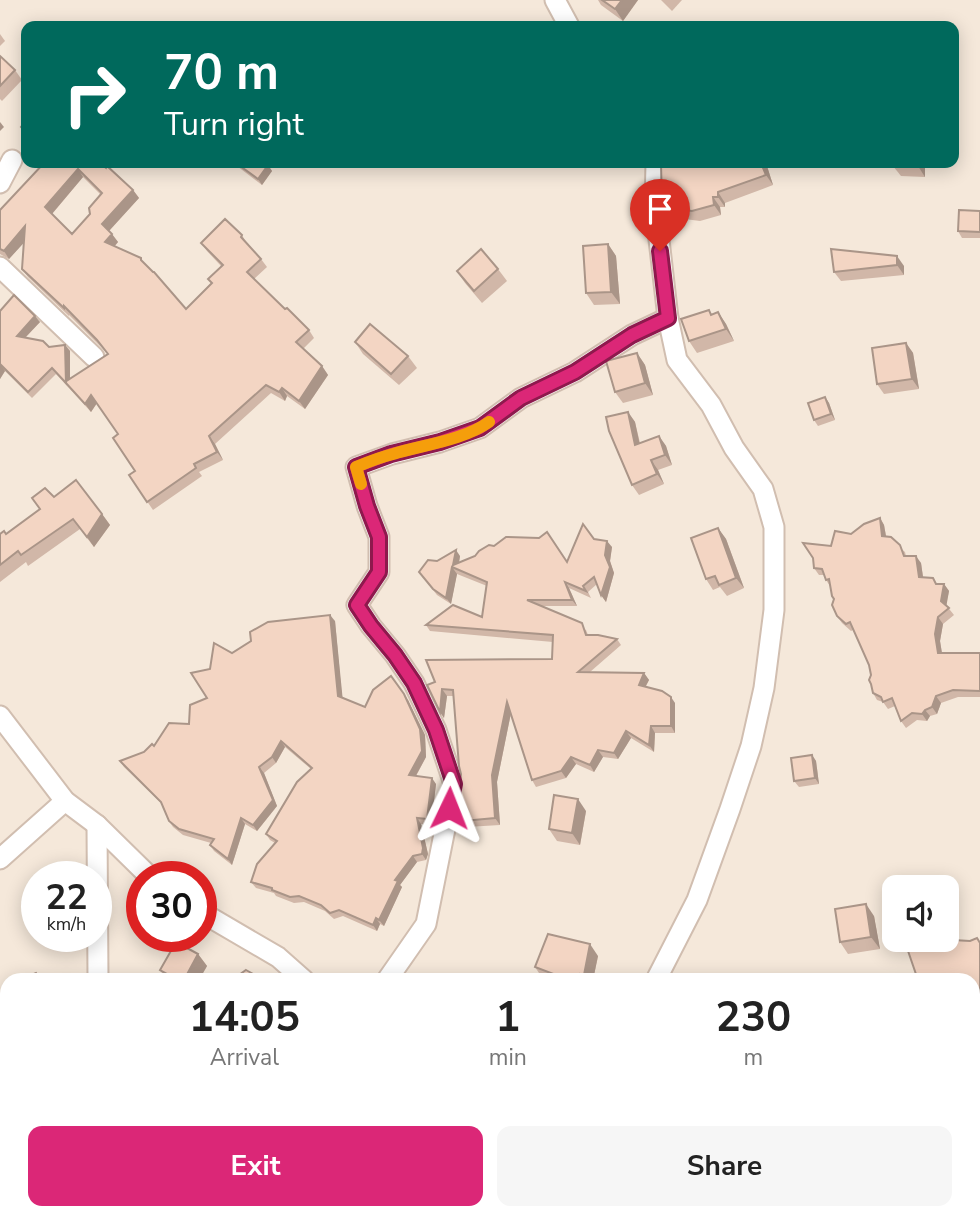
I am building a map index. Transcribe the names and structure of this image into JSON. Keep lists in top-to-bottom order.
{
  "page": {
    "turn": ["70 m", "Turn right"],
    "speed": "22 km/h",
    "limit": "30",
    "eta": [
      "14:05",
      "Arrival",
      "1",
      "min",
      "230",
      "m"
    ],
    "buttons": ["Exit", "Share"]
  }
}
